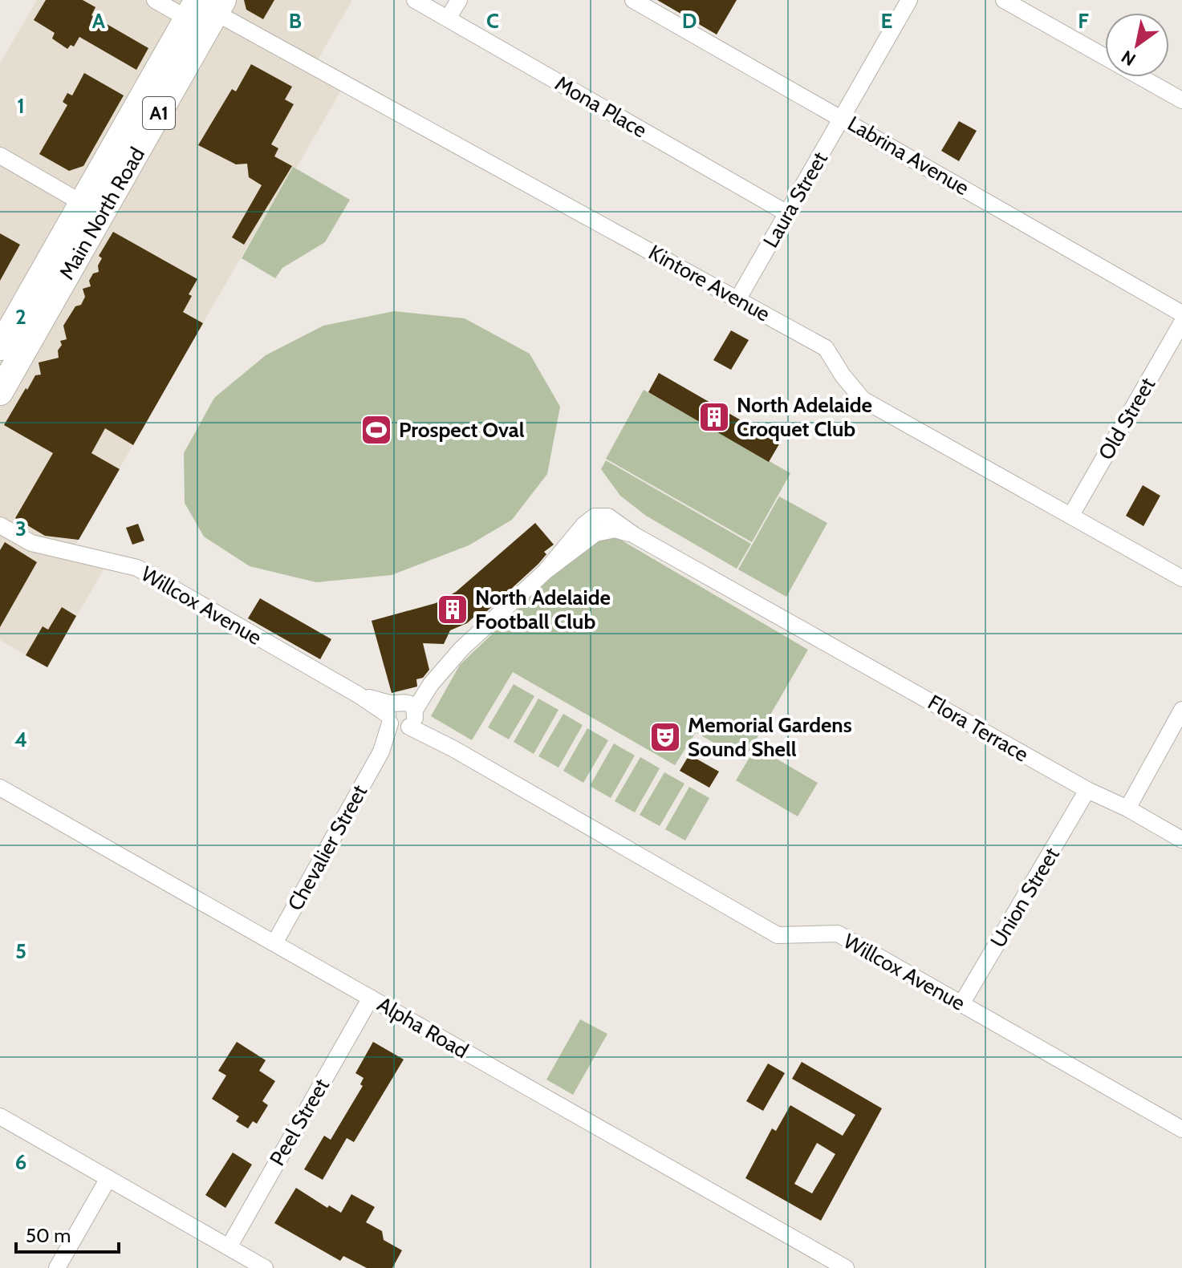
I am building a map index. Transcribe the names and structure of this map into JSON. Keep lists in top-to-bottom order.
{
  "streets": {
    "highway": ["A1", "Main North Road"],
    "street": [
      "Mona Place",
      "Labrina Avenue",
      "Laura Street",
      "Kintore Avenue",
      "Old Street",
      "Willcox Avenue",
      "Flora Terrace",
      "Chevalier Street",
      "Union Street",
      "Alpha Road",
      "Peel Street"
    ]
  },
  "crossings": [
    ["Mona Place", "Laura Street"],
    ["Labrina Avenue", "Laura Street"],
    ["Laura Street", "Kintore Avenue"],
    ["Main North Road", "Kintore Avenue"],
    ["Kintore Avenue", "Old Street"],
    ["Willcox Avenue", "Chevalier Street"],
    ["Willcox Avenue", "Union Street"],
    ["Flora Terrace", "Chevalier Street"],
    ["Flora Terrace", "Union Street"],
    ["Chevalier Street", "Alpha Road"],
    ["Alpha Road", "Peel Street"]
  ],
  "places": {
    "building": ["North Adelaide Croquet Club", "North Adelaide Football Club"],
    "sports": ["Prospect Oval"],
    "theatre": ["Memorial Gardens Sound Shell"]
  },
  "scale_bar": "50 m",
  "north": "bottom left",
  "grid": {
    "columns": [
      "A",
      "B",
      "C",
      "D",
      "E",
      "F"
    ],
    "rows": [
      "1",
      "2",
      "3",
      "4",
      "5",
      "6"
    ]
  }
}
